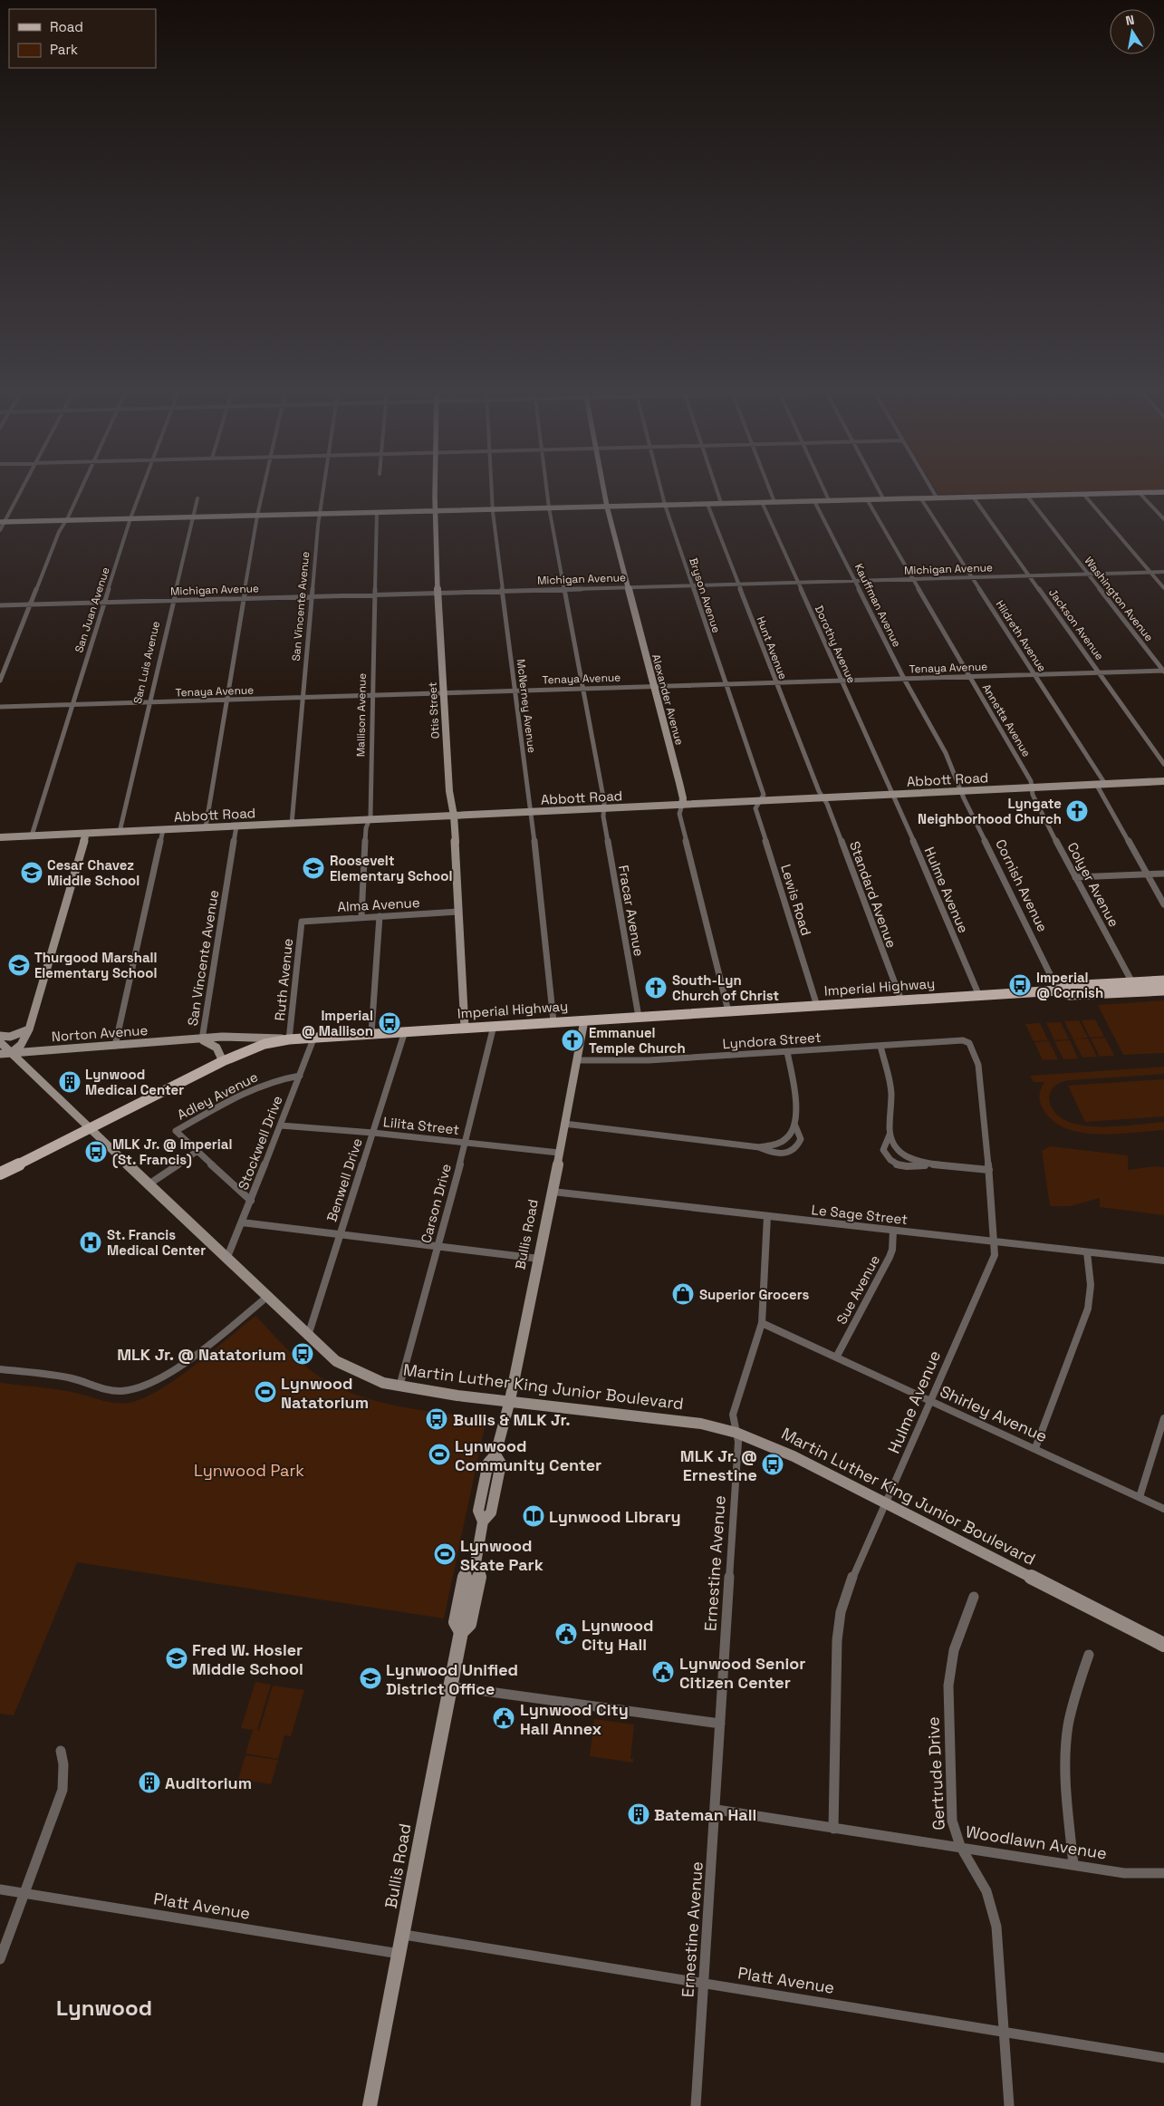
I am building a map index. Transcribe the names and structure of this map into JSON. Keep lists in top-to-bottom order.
{
  "streets": {
    "main road": [
      "Alexander Avenue",
      "Otis Street",
      "Abbott Road",
      "Imperial Highway",
      "Norton Avenue",
      "Bullis Road",
      "Martin Luther King Junior Boulevard"
    ],
    "street": [
      "Michigan Avenue",
      "Bryson Avenue",
      "Washington Avenue",
      "Kauffman Avenue",
      "San Vincente Avenue",
      "San Juan Avenue",
      "Jackson Avenue",
      "Hildreth Avenue",
      "Dorothy Avenue",
      "Hunt Avenue",
      "San Luis Avenue",
      "Tenaya Avenue",
      "McNerney Avenue",
      "Mallison Avenue",
      "Annetta Avenue",
      "Colyer Avenue",
      "Cornish Avenue",
      "Hulme Avenue",
      "Standard Avenue",
      "Lewis Road",
      "Alma Avenue",
      "Fracar Avenue",
      "Ruth Avenue",
      "Lyndora Street",
      "Adley Avenue",
      "Lilita Street",
      "Stockwell Drive",
      "Benwell Drive",
      "Carson Drive",
      "Le Sage Street",
      "Sue Avenue",
      "Shirley Avenue",
      "Ernestine Avenue",
      "Gertrude Drive",
      "Woodlawn Avenue",
      "Platt Avenue"
    ]
  },
  "crossings": [
    ["Michigan Avenue", "Bryson Avenue"],
    ["Michigan Avenue", "Washington Avenue"],
    ["Michigan Avenue", "Kauffman Avenue"],
    ["Michigan Avenue", "San Vincente Avenue"],
    ["Michigan Avenue", "San Juan Avenue"],
    ["Michigan Avenue", "Jackson Avenue"],
    ["Michigan Avenue", "Hildreth Avenue"],
    ["Michigan Avenue", "Dorothy Avenue"],
    ["Michigan Avenue", "Hunt Avenue"],
    ["Michigan Avenue", "San Luis Avenue"],
    ["Michigan Avenue", "Alexander Avenue"],
    ["Michigan Avenue", "McNerney Avenue"],
    ["Michigan Avenue", "Otis Street"],
    ["Michigan Avenue", "Mallison Avenue"],
    ["Michigan Avenue", "Annetta Avenue"],
    ["Michigan Avenue", "Fracar Avenue"],
    ["Bryson Avenue", "Tenaya Avenue"],
    ["Bryson Avenue", "Abbott Road"],
    ["Bryson Avenue", "Lewis Road"],
    ["Washington Avenue", "Tenaya Avenue"],
    ["Kauffman Avenue", "Tenaya Avenue"],
    ["Kauffman Avenue", "Abbott Road"],
    ["Kauffman Avenue", "Cornish Avenue"],
    ["San Vincente Avenue", "Tenaya Avenue"],
    ["San Vincente Avenue", "Abbott Road"],
    ["San Vincente Avenue", "Norton Avenue"],
    ["San Juan Avenue", "Tenaya Avenue"],
    ["San Juan Avenue", "Abbott Road"],
    ["Jackson Avenue", "Tenaya Avenue"],
    ["Hildreth Avenue", "Tenaya Avenue"],
    ["Hildreth Avenue", "Abbott Road"],
    ["Dorothy Avenue", "Tenaya Avenue"],
    ["Dorothy Avenue", "Abbott Road"],
    ["Dorothy Avenue", "Hulme Avenue"],
    ["Hunt Avenue", "Tenaya Avenue"],
    ["Hunt Avenue", "Abbott Road"],
    ["Hunt Avenue", "Standard Avenue"],
    ["San Luis Avenue", "Tenaya Avenue"],
    ["San Luis Avenue", "Abbott Road"],
    ["Tenaya Avenue", "Alexander Avenue"],
    ["Tenaya Avenue", "McNerney Avenue"],
    ["Tenaya Avenue", "Otis Street"],
    ["Tenaya Avenue", "Mallison Avenue"],
    ["Tenaya Avenue", "Annetta Avenue"],
    ["Tenaya Avenue", "Fracar Avenue"],
    ["Alexander Avenue", "Abbott Road"],
    ["Alexander Avenue", "Imperial Highway"],
    ["McNerney Avenue", "Abbott Road"],
    ["McNerney Avenue", "Imperial Highway"],
    ["Otis Street", "Abbott Road"],
    ["Otis Street", "Alma Avenue"],
    ["Otis Street", "Imperial Highway"],
    ["Mallison Avenue", "Abbott Road"],
    ["Mallison Avenue", "Alma Avenue"],
    ["Annetta Avenue", "Abbott Road"],
    ["Annetta Avenue", "Colyer Avenue"],
    ["Abbott Road", "Colyer Avenue"],
    ["Abbott Road", "Cornish Avenue"],
    ["Abbott Road", "Hulme Avenue"],
    ["Abbott Road", "Standard Avenue"],
    ["Abbott Road", "Lewis Road"],
    ["Abbott Road", "Fracar Avenue"],
    ["Colyer Avenue", "Imperial Highway"],
    ["Cornish Avenue", "Imperial Highway"],
    ["Hulme Avenue", "Imperial Highway"],
    ["Hulme Avenue", "Lyndora Street"],
    ["Hulme Avenue", "Le Sage Street"],
    ["Hulme Avenue", "Martin Luther King Junior Boulevard"],
    ["Hulme Avenue", "Shirley Avenue"],
    ["Hulme Avenue", "Woodlawn Avenue"],
    ["Standard Avenue", "Imperial Highway"],
    ["Lewis Road", "Imperial Highway"],
    ["Alma Avenue", "Ruth Avenue"],
    ["Fracar Avenue", "Imperial Highway"],
    ["Ruth Avenue", "Imperial Highway"],
    ["Ruth Avenue", "Norton Avenue"],
    ["Imperial Highway", "Norton Avenue"],
    ["Imperial Highway", "Stockwell Drive"],
    ["Imperial Highway", "Benwell Drive"],
    ["Imperial Highway", "Carson Drive"],
    ["Imperial Highway", "Bullis Road"],
    ["Imperial Highway", "Martin Luther King Junior Boulevard"],
    ["Norton Avenue", "Martin Luther King Junior Boulevard"],
    ["Lyndora Street", "Bullis Road"],
    ["Adley Avenue", "Stockwell Drive"],
    ["Lilita Street", "Stockwell Drive"],
    ["Lilita Street", "Benwell Drive"],
    ["Lilita Street", "Carson Drive"],
    ["Lilita Street", "Bullis Road"],
    ["Stockwell Drive", "Martin Luther King Junior Boulevard"],
    ["Benwell Drive", "Martin Luther King Junior Boulevard"],
    ["Carson Drive", "Martin Luther King Junior Boulevard"],
    ["Le Sage Street", "Bullis Road"],
    ["Le Sage Street", "Sue Avenue"],
    ["Le Sage Street", "Ernestine Avenue"],
    ["Bullis Road", "Martin Luther King Junior Boulevard"],
    ["Bullis Road", "Platt Avenue"],
    ["Sue Avenue", "Shirley Avenue"],
    ["Martin Luther King Junior Boulevard", "Ernestine Avenue"],
    ["Shirley Avenue", "Ernestine Avenue"],
    ["Ernestine Avenue", "Woodlawn Avenue"],
    ["Ernestine Avenue", "Platt Avenue"],
    ["Gertrude Drive", "Woodlawn Avenue"],
    ["Gertrude Drive", "Platt Avenue"]
  ],
  "districts": ["Lynwood"],
  "parks": ["Lynwood Park"],
  "places": {
    "church": ["Lyngate Neighborhood Church", "South-Lyn Church of Christ", "Emmanuel Temple Church"],
    "school or university": [
      "Roosevelt Elementary School",
      "Cesar Chavez Middle School",
      "Thurgood Marshall Elementary School",
      "Fred W. Hosler Middle School",
      "Lynwood Unified District Office"
    ],
    "bus stop": [
      "Imperial @ Cornish",
      "Imperial @ Mallison",
      "MLK Jr. @ Imperial (St. Francis)",
      "MLK Jr. @ Natatorium",
      "Bullis & MLK Jr.",
      "MLK Jr. @ Ernestine"
    ],
    "building": ["Lynwood Medical Center", "Auditorium", "Bateman Hall"],
    "hospital": ["St. Francis Medical Center"],
    "shop": ["Superior Grocers"],
    "sports": ["Lynwood Natatorium", "Lynwood Community Center", "Lynwood Skate Park"],
    "library": ["Lynwood Library"],
    "public building": ["Lynwood City Hall", "Lynwood Senior Citizen Center", "Lynwood City Hall Annex"]
  },
  "legend": ["Road", "Park"],
  "north": "top"
}
